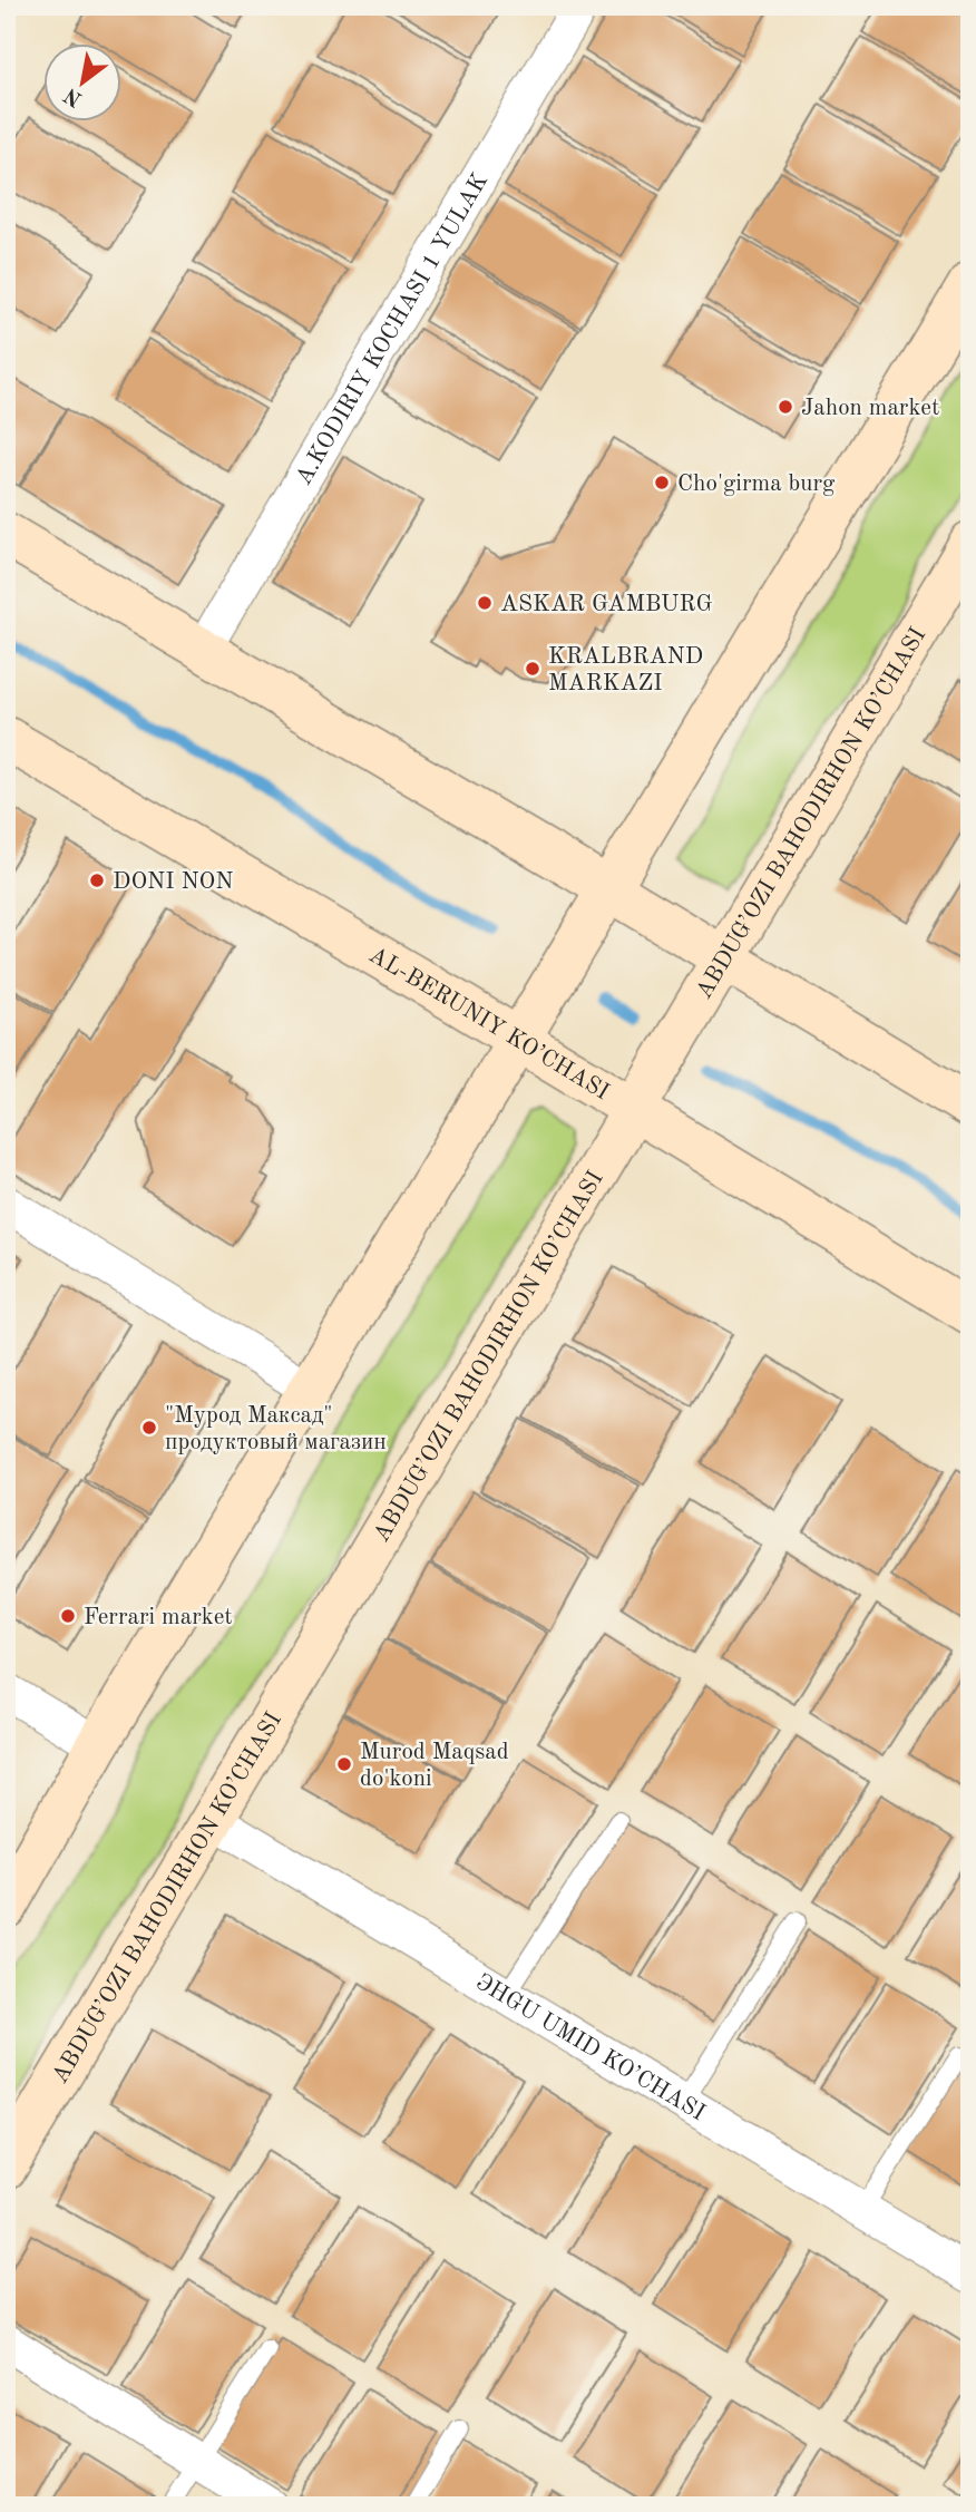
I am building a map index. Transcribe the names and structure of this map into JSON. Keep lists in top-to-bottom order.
{
  "streets": {
    "main road": ["ABDUG’OZI BAHODIRHON KO’CHASI", "AL-BERUNIY KO’CHASI"],
    "street": ["A.KODIRIY KOCHASI 1 YULAK", "ЭHGU UMID KO’CHASI"]
  },
  "crossings": [
    ["ABDUG’OZI BAHODIRHON KO’CHASI", "AL-BERUNIY KO’CHASI"],
    ["ABDUG’OZI BAHODIRHON KO’CHASI", "ЭHGU UMID KO’CHASI"]
  ],
  "places": [
    "Jahon market",
    "Cho'girma burg",
    "ASKAR GAMBURG",
    "KRALBRAND MARKAZI",
    "DONI NON",
    "\"Мурод Максад\" продуктовый магазин",
    "Ferrari market",
    "Murod Maqsad do'koni"
  ],
  "north": "bottom left"
}
